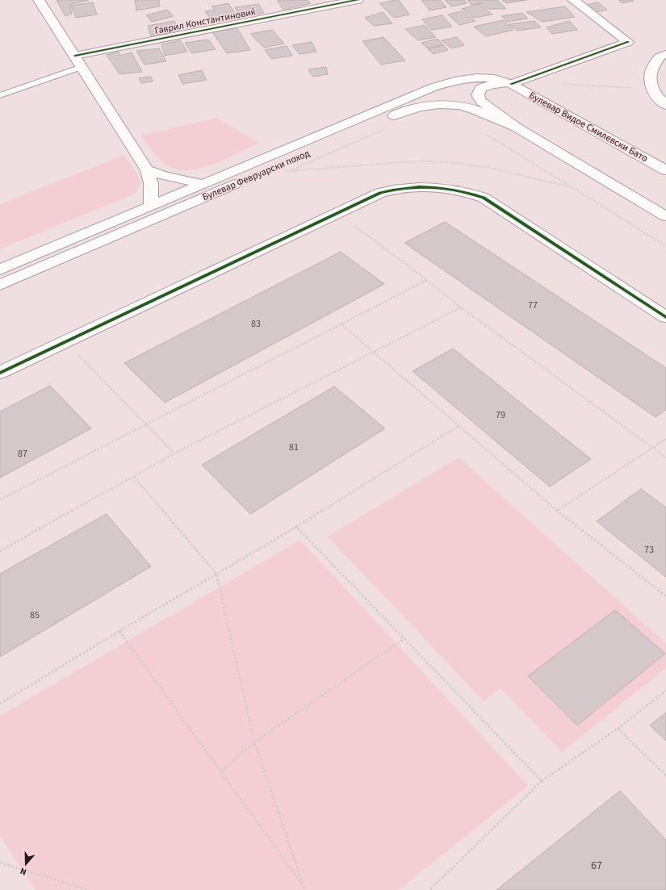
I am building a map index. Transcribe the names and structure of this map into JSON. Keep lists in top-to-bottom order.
{
  "streets": {
    "street": ["Гаврил Константиновиќ", "Булевар Видое Смилевски Бато", "Булевар Февруарски поход"]
  },
  "crossings": [
    ["Булевар Видое Смилевски Бато", "Булевар Февруарски поход"]
  ],
  "house_numbers": [
    "77",
    "83",
    "79",
    "81",
    "87",
    "73",
    "85",
    "67"
  ],
  "north": "bottom"
}
